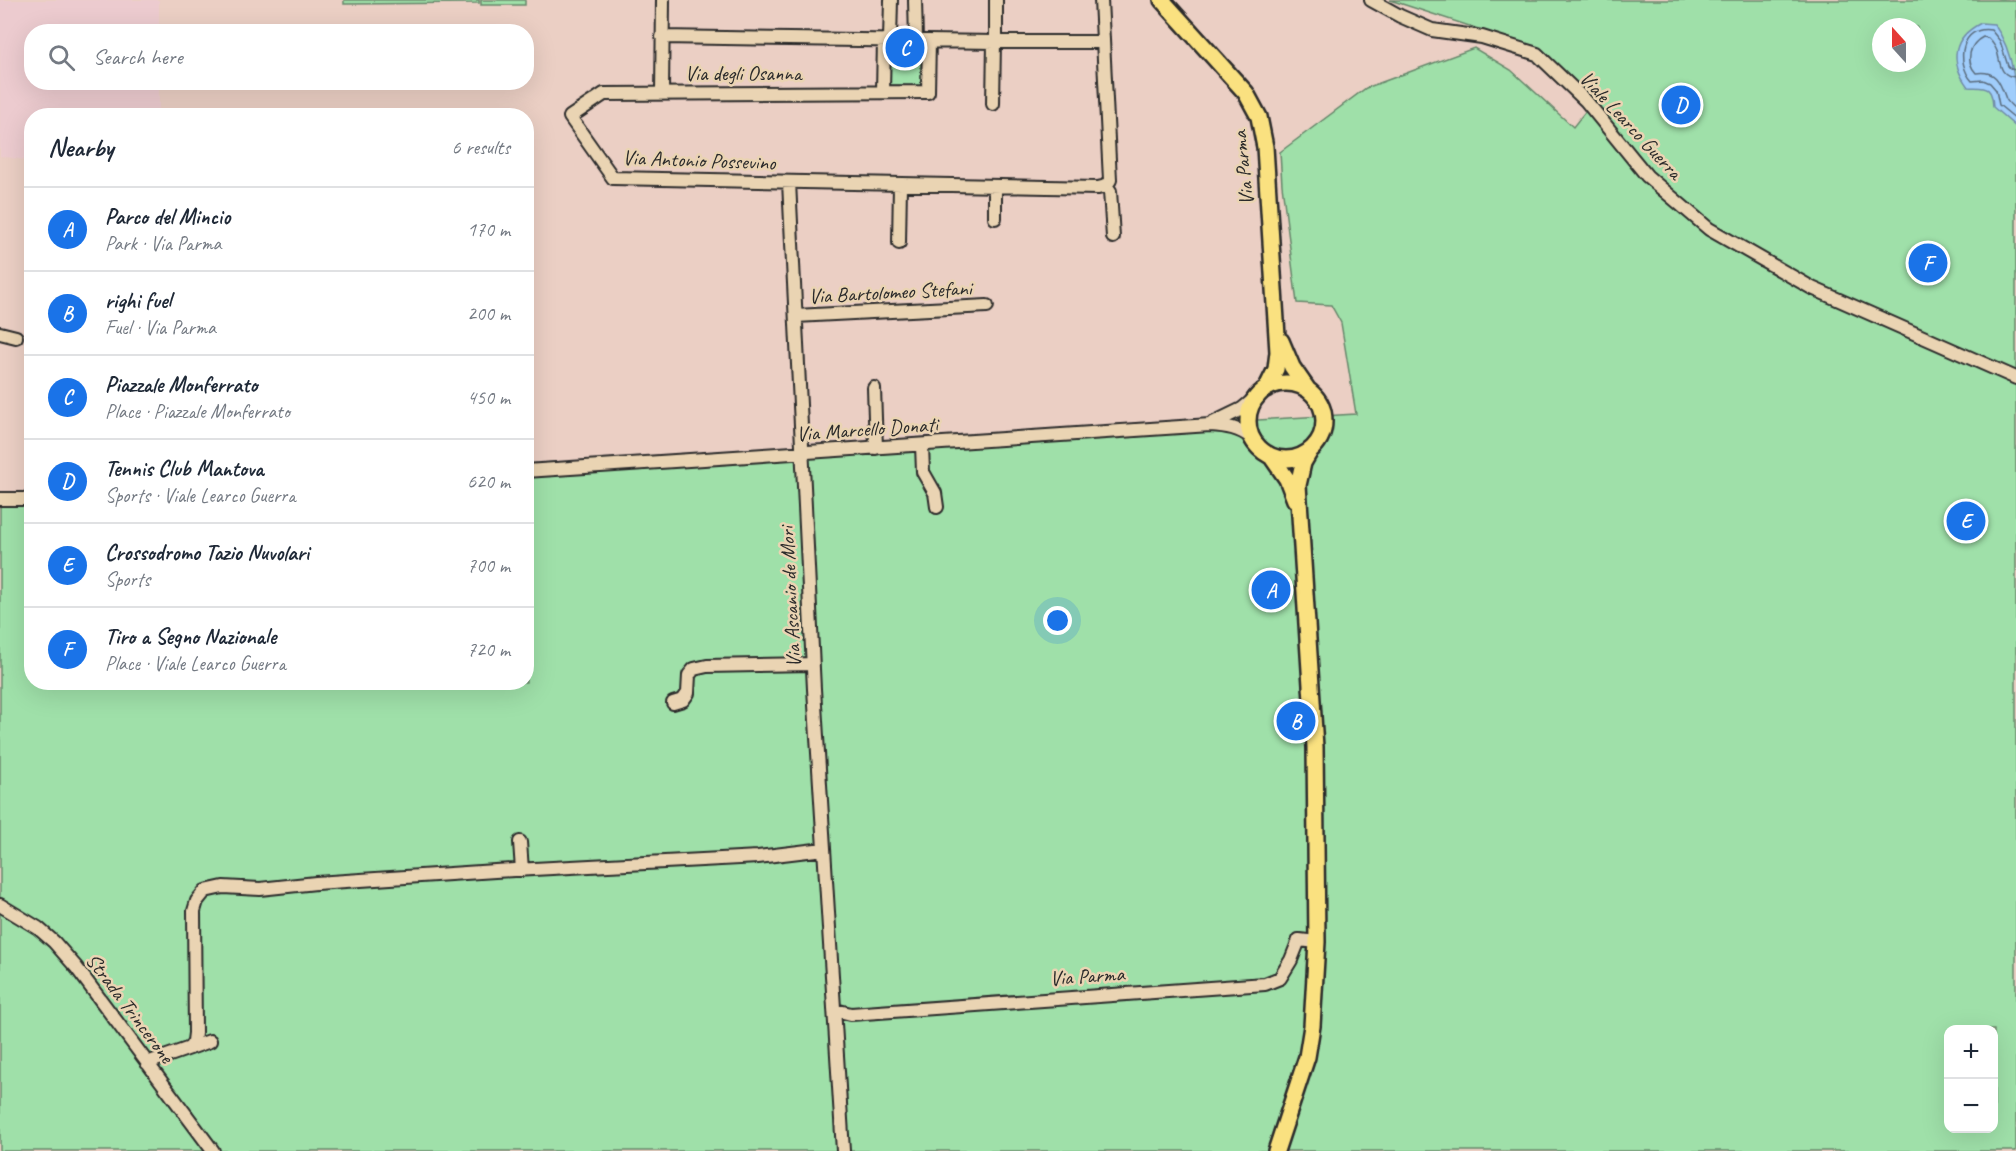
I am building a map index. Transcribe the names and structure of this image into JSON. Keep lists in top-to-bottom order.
{
  "streets": {
    "main road": ["Via Parma"],
    "street": [
      "Via degli Osanna",
      "Viale Learco Guerra",
      "Via Antonio Possevino",
      "Via Bartolomeo Stefani",
      "Via Marcello Donati",
      "Via Ascanio de Mori",
      "Strada Trincerone"
    ]
  },
  "crossings": [
    ["Via degli Osanna", "Via Antonio Possevino"],
    ["Via Antonio Possevino", "Via Ascanio de Mori"],
    ["Via Parma", "Via Marcello Donati"],
    ["Via Parma", "Via Ascanio de Mori"],
    ["Via Bartolomeo Stefani", "Via Ascanio de Mori"],
    ["Via Marcello Donati", "Via Ascanio de Mori"]
  ],
  "north": "top",
  "page": {
    "search": "Search here",
    "pins": [
      "C",
      "D",
      "F",
      "E",
      "A",
      "B"
    ],
    "heading": ["Nearby", "6 results"],
    "list": [
      {
        "mark": "A",
        "name": "Parco del Mincio",
        "note": "Park · Via Parma",
        "value": "170 m"
      },
      {
        "mark": "B",
        "name": "righi fuel",
        "note": "Fuel · Via Parma",
        "value": "200 m"
      },
      {
        "mark": "C",
        "name": "Piazzale Monferrato",
        "note": "Place · Piazzale Monferrato",
        "value": "450 m"
      },
      {
        "mark": "D",
        "name": "Tennis Club Mantova",
        "note": "Sports · Viale Learco Guerra",
        "value": "620 m"
      },
      {
        "mark": "E",
        "name": "Crossodromo Tazio Nuvolari",
        "note": "Sports",
        "value": "700 m"
      },
      {
        "mark": "F",
        "name": "Tiro a Segno Nazionale",
        "note": "Place · Viale Learco Guerra",
        "value": "720 m"
      }
    ],
    "map_buttons": ["+", "−"]
  }
}
